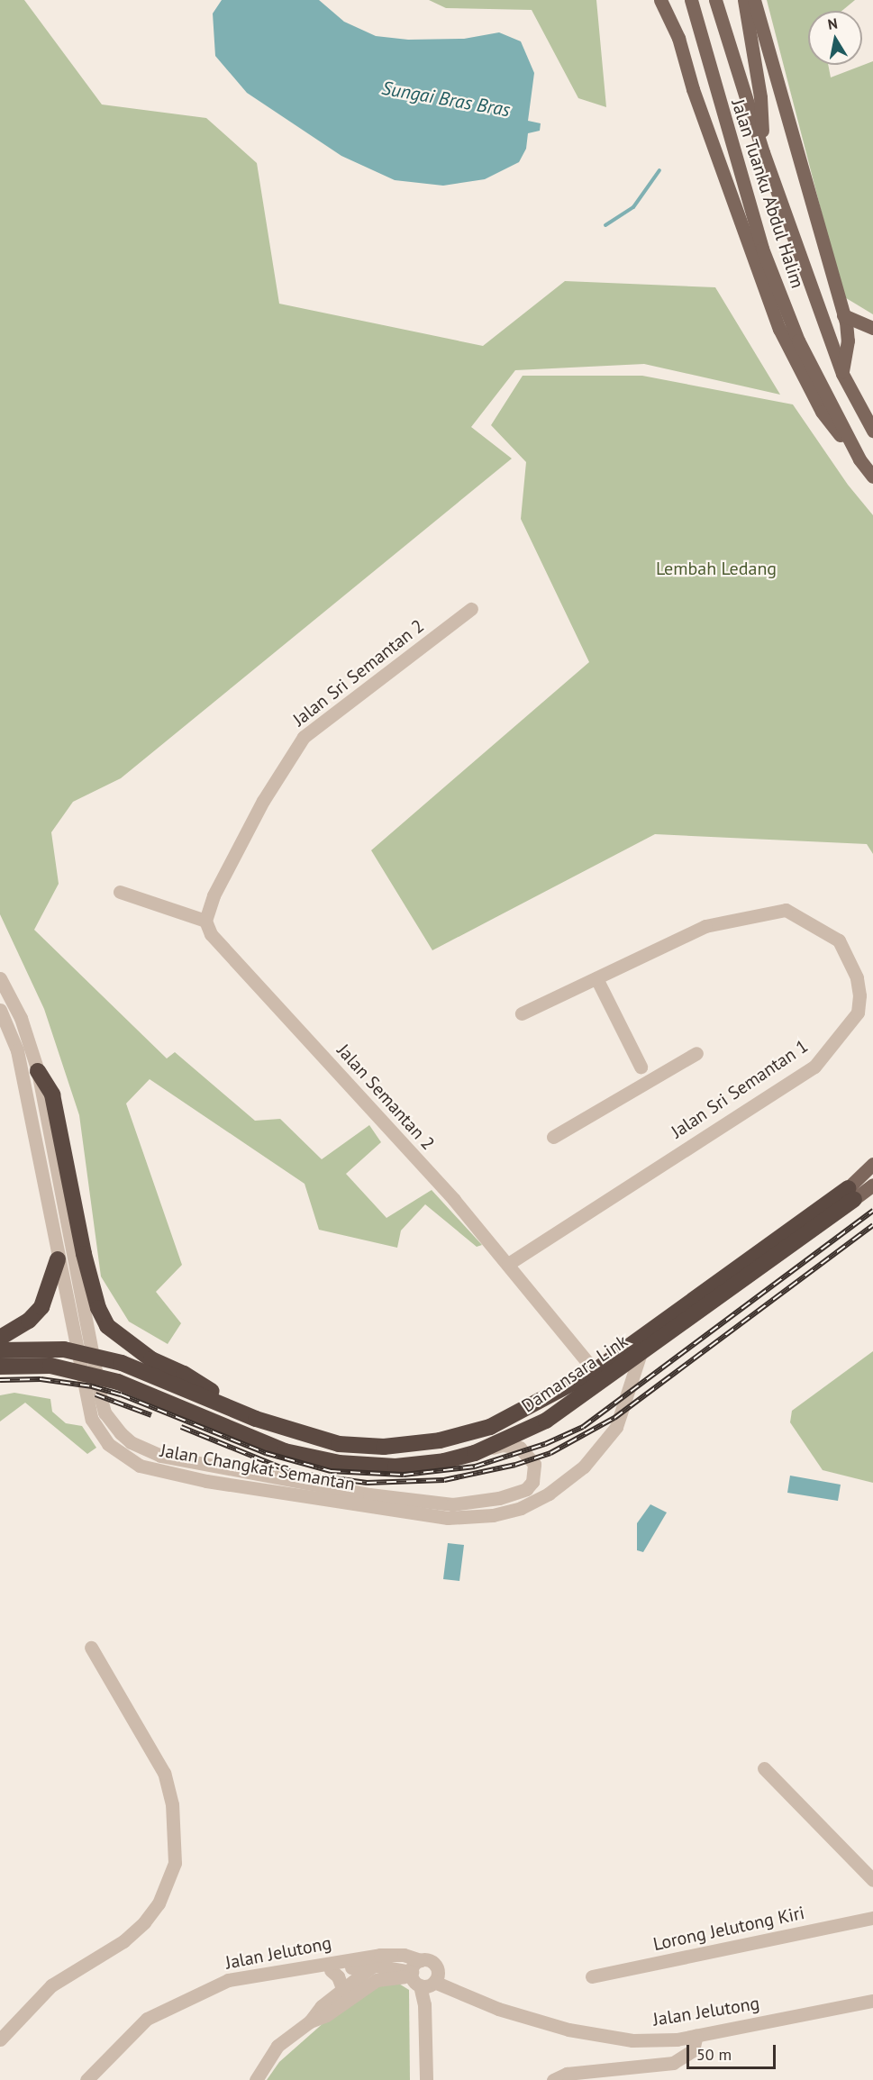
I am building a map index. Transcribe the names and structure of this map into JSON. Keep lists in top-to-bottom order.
{
  "streets": {
    "highway": ["Damansara Link"],
    "main road": ["Jalan Tuanku Abdul Halim"],
    "street": [
      "Jalan Sri Semantan 2",
      "Jalan Sri Semantan 1",
      "Jalan Semantan 2",
      "Jalan Changkat Semantan",
      "Lorong Jelutong Kiri",
      "Jalan Jelutong"
    ]
  },
  "crossings": [
    ["Jalan Sri Semantan 2", "Jalan Semantan 2"],
    ["Jalan Sri Semantan 1", "Jalan Semantan 2"],
    ["Jalan Semantan 2", "Damansara Link"],
    ["Damansara Link", "Jalan Changkat Semantan"]
  ],
  "water": ["Sungai Bras Bras"],
  "parks": ["Lembah Ledang"],
  "scale_bar": "50 m",
  "north": "top"
}
